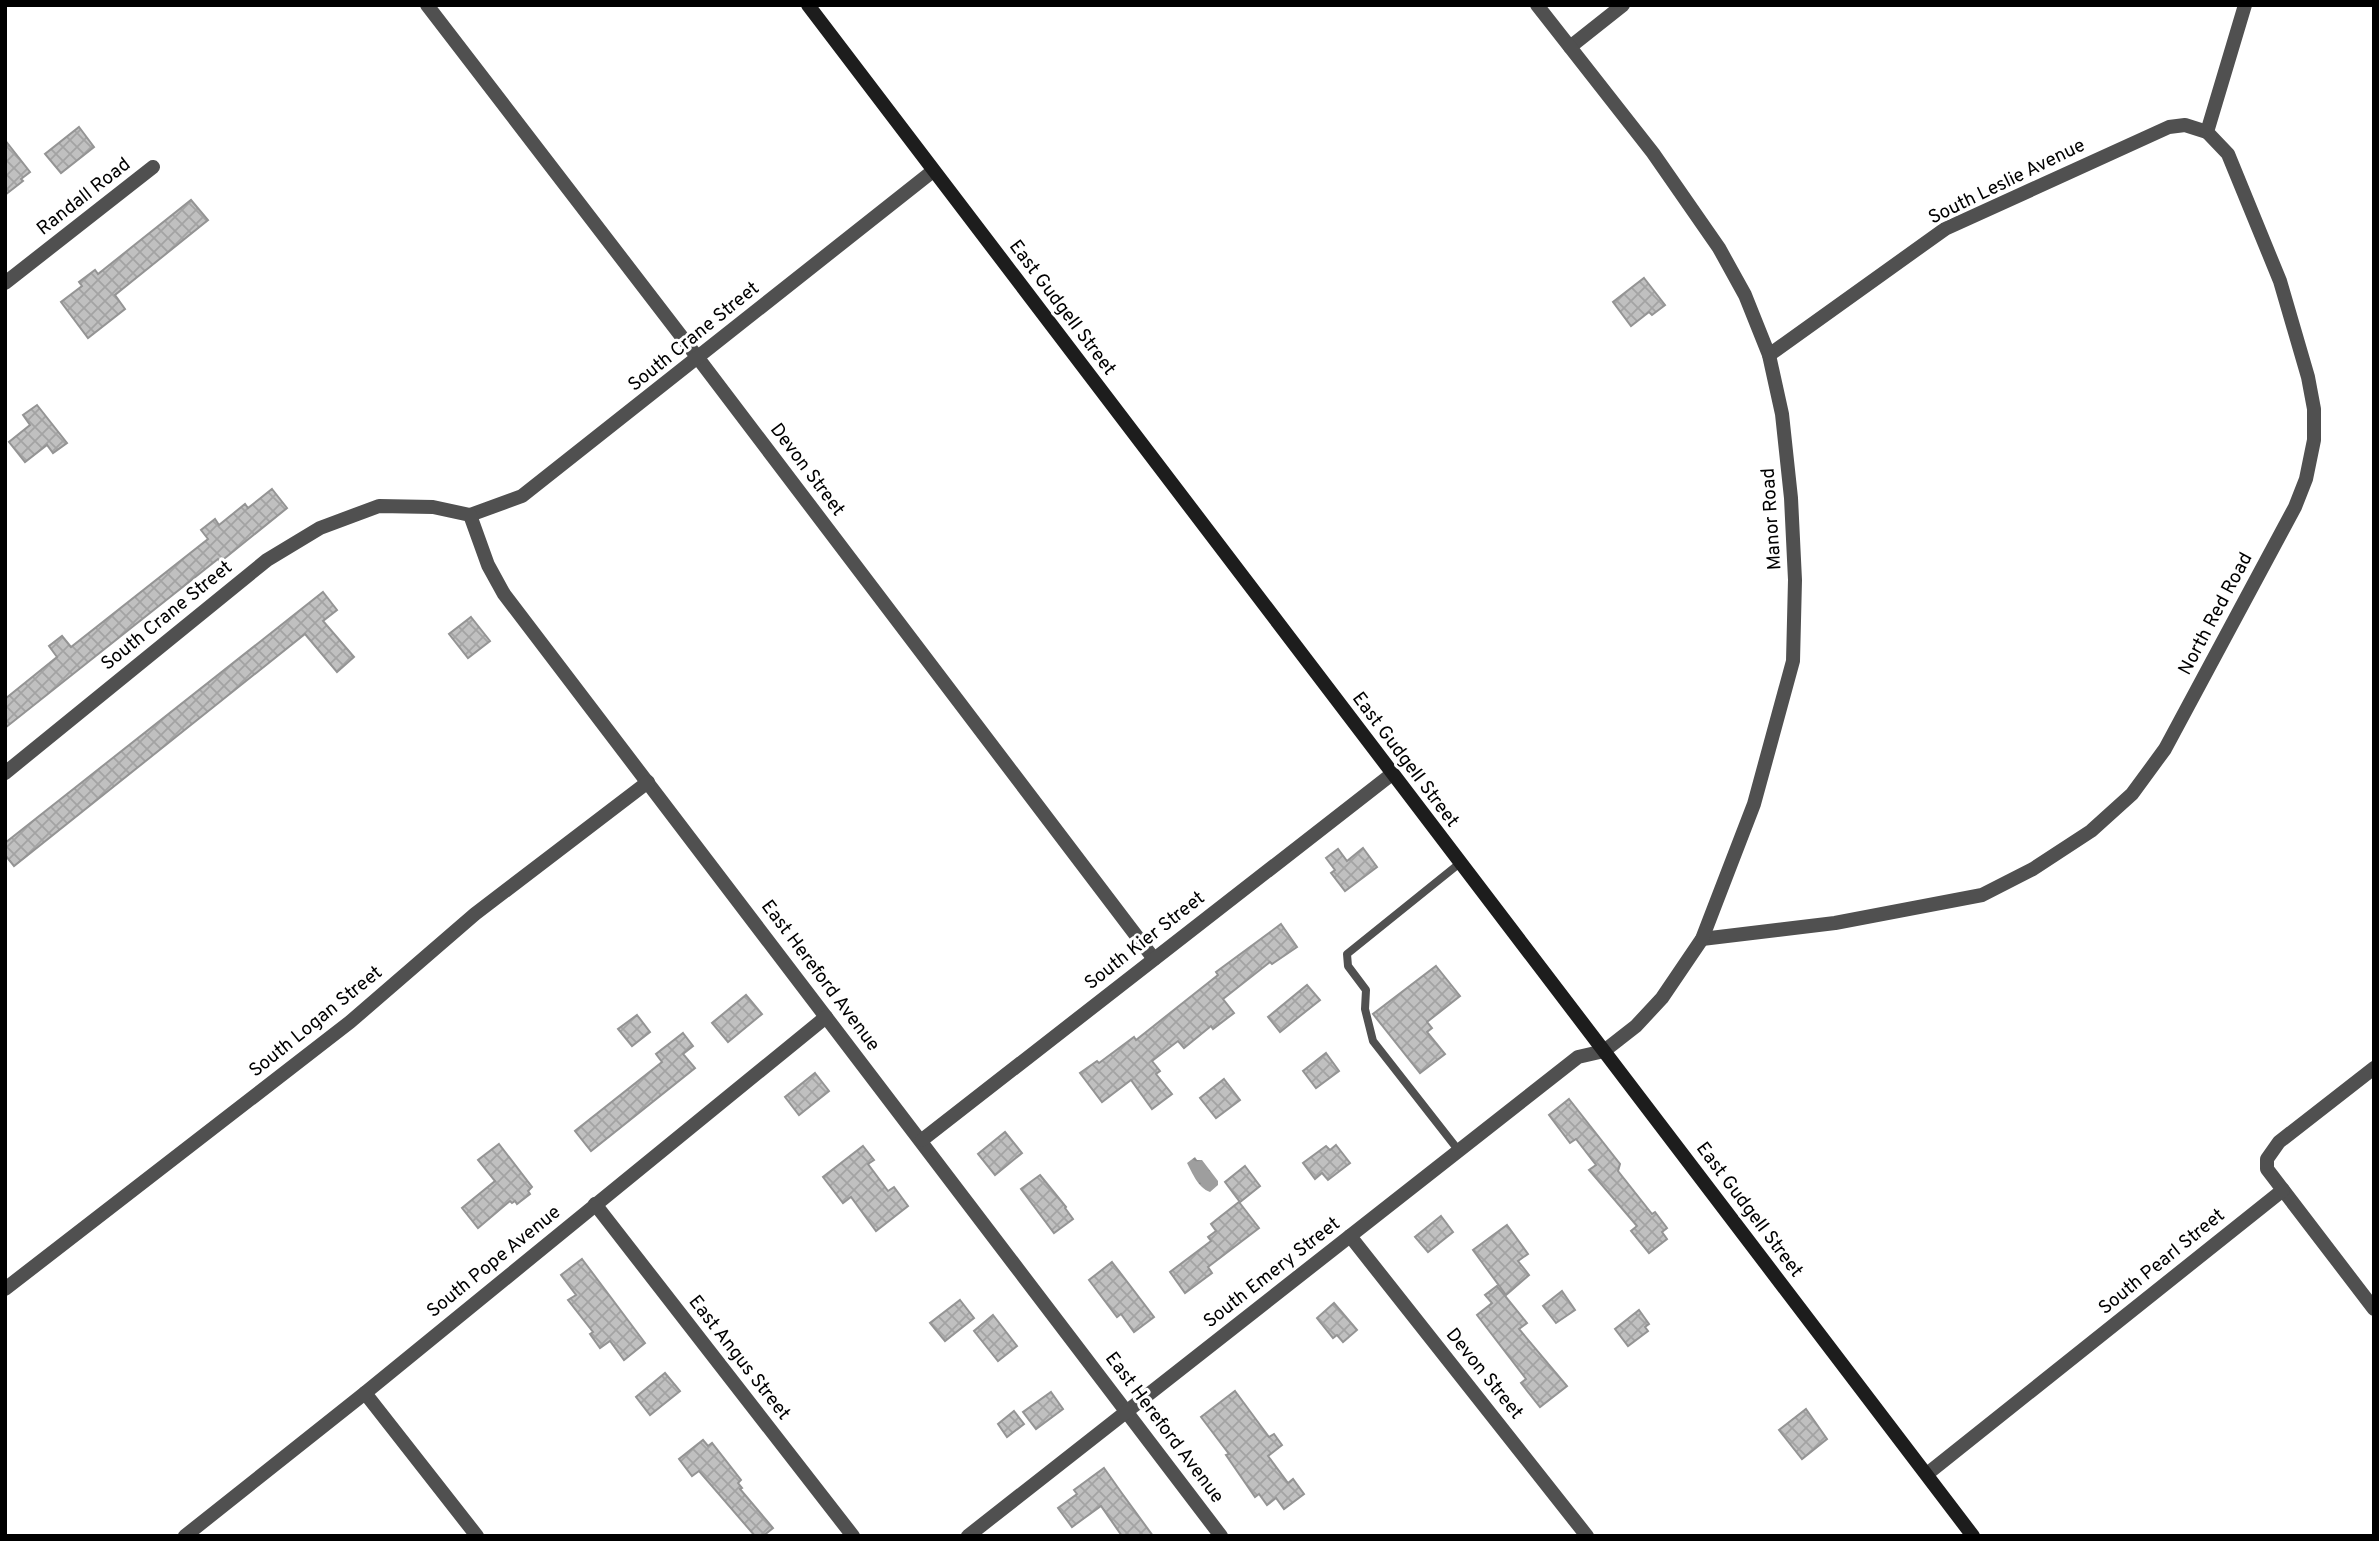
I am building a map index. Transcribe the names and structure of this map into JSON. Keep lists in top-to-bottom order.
{
  "streets": {
    "street": [
      "South Leslie Avenue",
      "Randall Road",
      "East Gudgell Street",
      "South Crane Street",
      "Devon Street",
      "Manor Road",
      "North Red Road",
      "South Kier Street",
      "East Hereford Avenue",
      "South Logan Street",
      "South Pope Avenue",
      "South Pearl Street",
      "South Emery Street",
      "East Angus Street"
    ]
  },
  "crossings": [
    ["South Leslie Avenue", "Manor Road"],
    ["South Leslie Avenue", "North Red Road"],
    ["East Gudgell Street", "South Crane Street"],
    ["East Gudgell Street", "Manor Road"],
    ["East Gudgell Street", "South Kier Street"],
    ["East Gudgell Street", "South Pearl Street"],
    ["East Gudgell Street", "South Emery Street"],
    ["South Crane Street", "Devon Street"],
    ["South Crane Street", "East Hereford Avenue"],
    ["Devon Street", "South Kier Street"],
    ["Devon Street", "South Emery Street"],
    ["Manor Road", "North Red Road"],
    ["Manor Road", "South Emery Street"],
    ["South Kier Street", "East Hereford Avenue"],
    ["East Hereford Avenue", "South Logan Street"],
    ["East Hereford Avenue", "South Pope Avenue"],
    ["East Hereford Avenue", "South Emery Street"],
    ["South Pope Avenue", "East Angus Street"]
  ]
}
